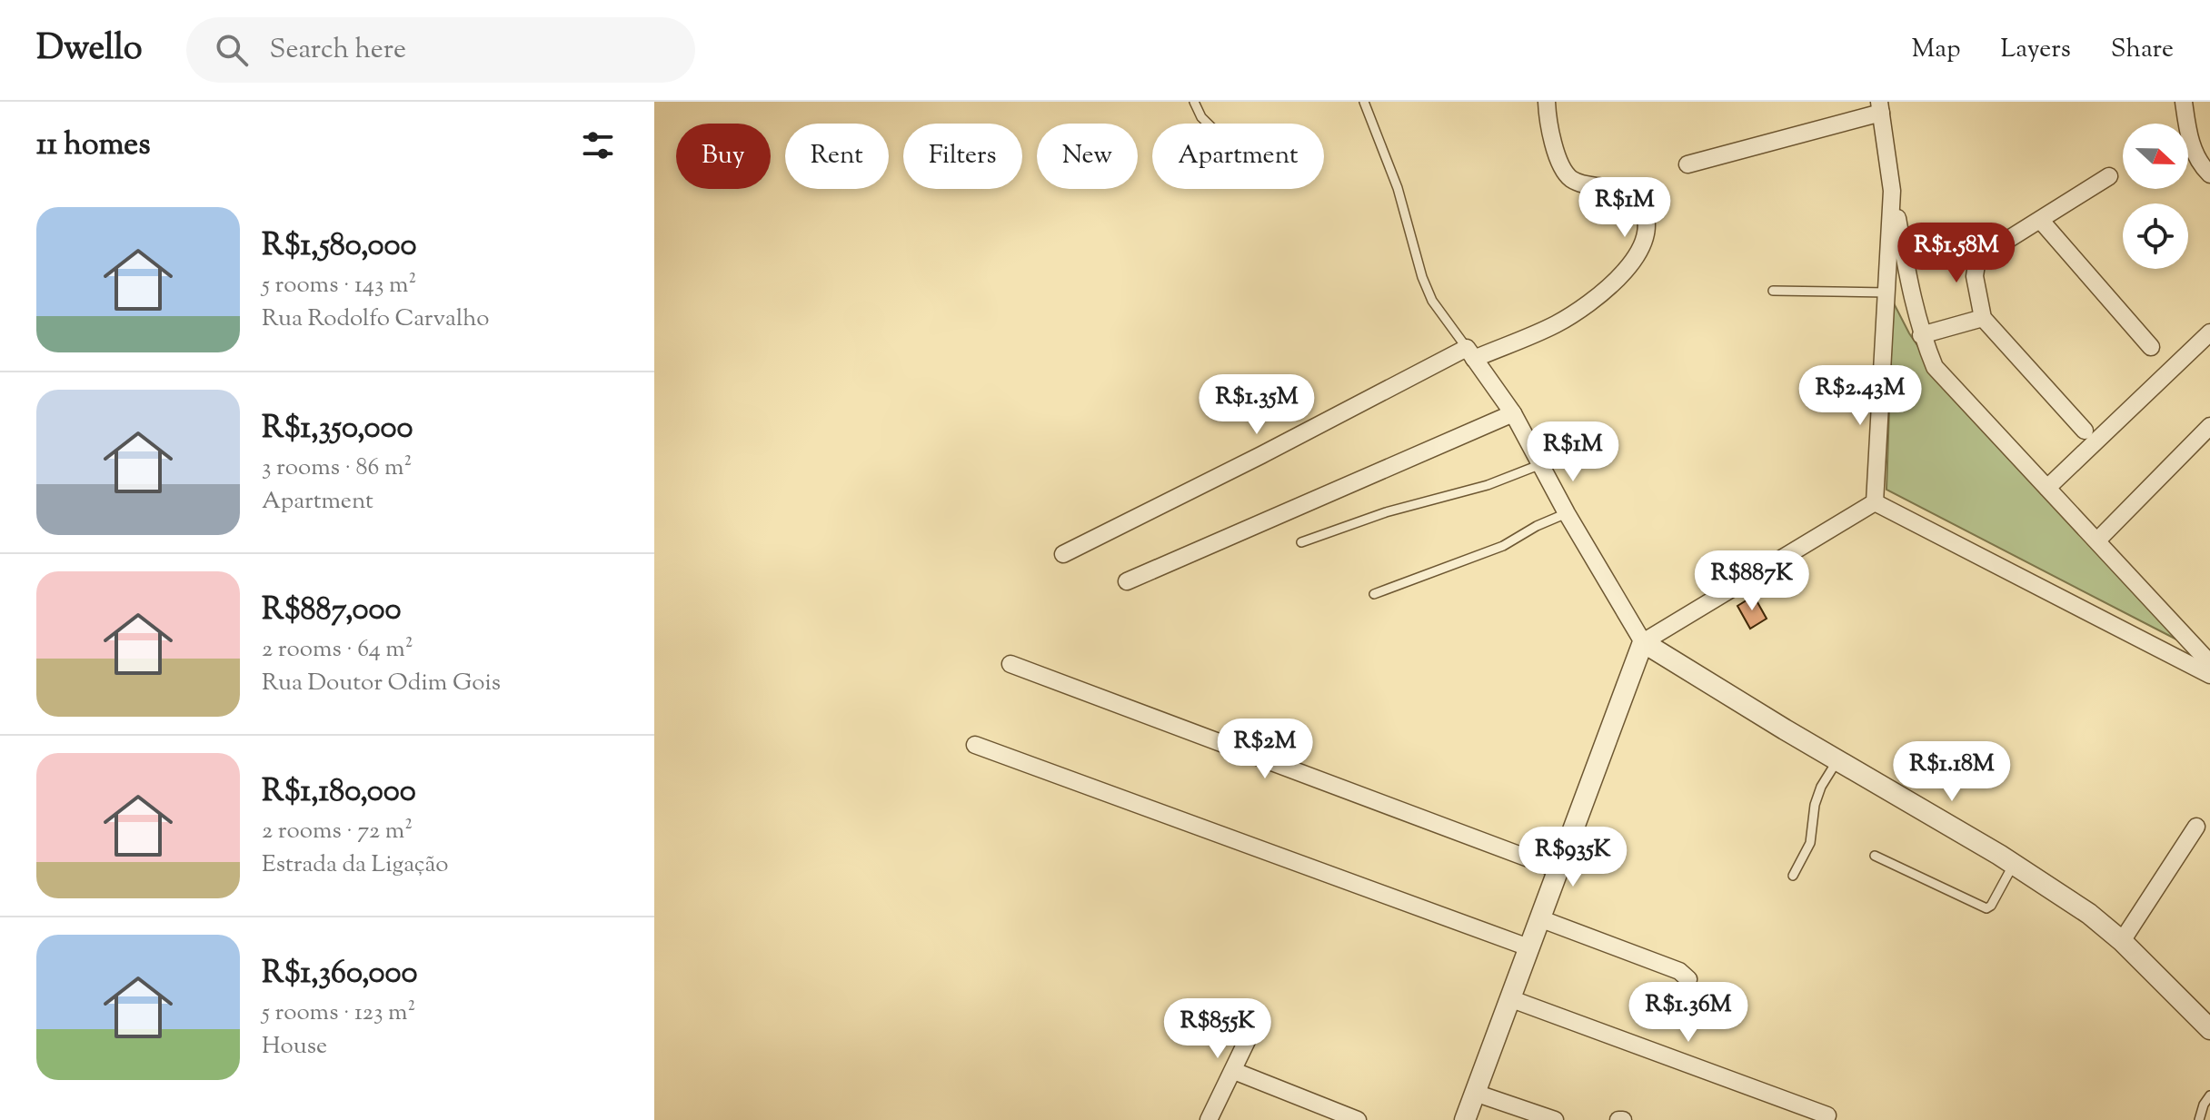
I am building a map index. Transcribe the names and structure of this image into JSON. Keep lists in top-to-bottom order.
{
  "north": "right",
  "page": {
    "header": "Dwello",
    "search": "Search here",
    "nav": ["Map", "Layers", "Share"],
    "heading": "11 homes",
    "chip": [
      "Buy",
      "Rent",
      "Filters",
      "New",
      "Apartment"
    ],
    "price": [
      "R$1M",
      "R$1.58M",
      "R$2.43M",
      "R$1.35M",
      "R$1M",
      "R$887K",
      "R$2M",
      "R$1.18M",
      "R$935K",
      "R$1.36M",
      "R$855K"
    ],
    "list": [
      {
        "name": "R$1,580,000",
        "note": "5 rooms · 143 m² · Rua Rodolfo Carvalho"
      },
      {
        "name": "R$1,350,000",
        "note": "3 rooms · 86 m² · Apartment"
      },
      {
        "name": "R$887,000",
        "note": "2 rooms · 64 m² · Rua Doutor Odim Gois"
      },
      {
        "name": "R$1,180,000",
        "note": "2 rooms · 72 m² · Estrada da Ligação"
      },
      {
        "name": "R$1,360,000",
        "note": "5 rooms · 123 m² · House"
      }
    ]
  }
}
